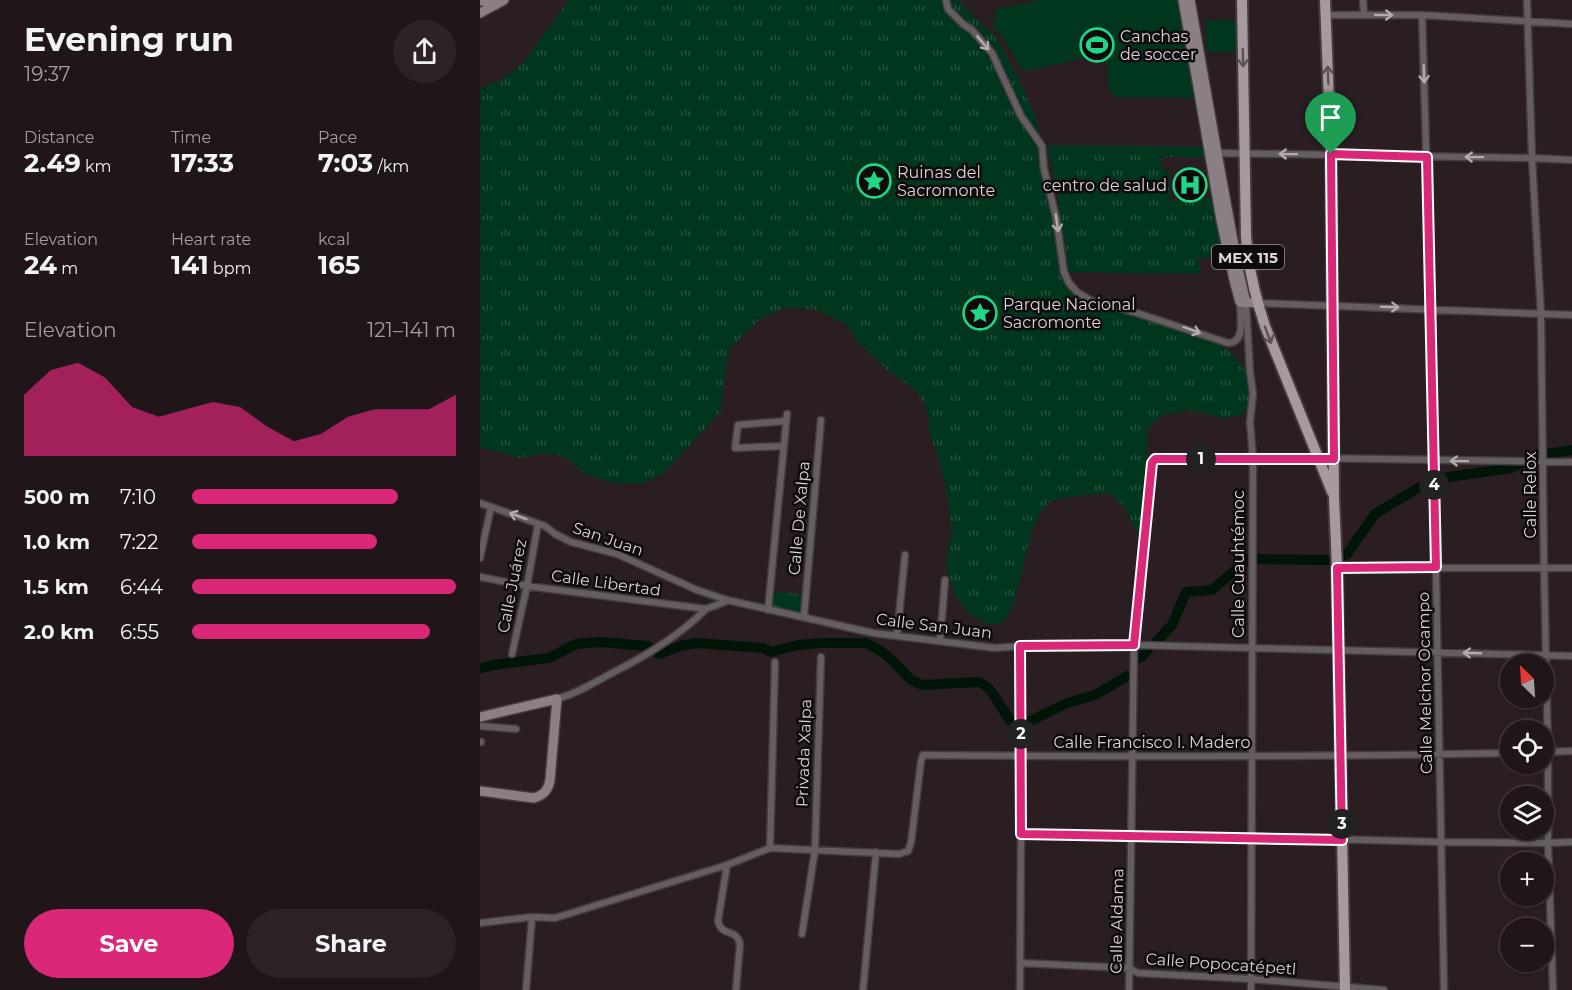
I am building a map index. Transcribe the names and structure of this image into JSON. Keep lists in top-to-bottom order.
{
  "streets": {
    "main road": ["MEX 115", "Calle Cuauhtémoc"],
    "street": [
      "Calle Relox",
      "Calle De Xalpa",
      "San Juan",
      "Calle Libertad",
      "Calle Juárez",
      "Calle San Juan",
      "Calle Melchor Ocampo",
      "Calle Francisco I. Madero",
      "Privada Xalpa",
      "Calle Aldama",
      "Calle Popocatépetl"
    ]
  },
  "crossings": [
    ["MEX 115", "Calle Cuauhtémoc"],
    ["MEX 115", "Calle San Juan"],
    ["MEX 115", "Calle Francisco I. Madero"],
    ["MEX 115", "Calle Popocatépetl"],
    ["Calle De Xalpa", "Calle San Juan"],
    ["San Juan", "Calle Juárez"],
    ["San Juan", "Calle San Juan"],
    ["Calle Cuauhtémoc", "Calle San Juan"],
    ["Calle Cuauhtémoc", "Calle Francisco I. Madero"],
    ["Calle Cuauhtémoc", "Calle Aldama"],
    ["Calle Cuauhtémoc", "Calle Popocatépetl"],
    ["Calle Libertad", "Calle Juárez"],
    ["Calle San Juan", "Calle Melchor Ocampo"],
    ["Calle San Juan", "Calle Aldama"],
    ["Calle Melchor Ocampo", "Calle Francisco I. Madero"],
    ["Calle Francisco I. Madero", "Calle Aldama"],
    ["Calle Aldama", "Calle Popocatépetl"]
  ],
  "places": {
    "sports": ["Canchas de soccer"],
    "place": ["Ruinas del Sacromonte", "Parque Nacional Sacromonte"],
    "hospital": ["centro de salud"]
  },
  "north": "top left",
  "page": {
    "heading": ["Evening run", "19:37"],
    "stats": [
      ["Distance", "2.49 km"],
      ["Time", "17:33"],
      ["Pace", "7:03 /km"],
      ["Elevation", "24 m"],
      ["Heart rate", "141 bpm"],
      ["kcal", "165"]
    ],
    "chart": ["Elevation", "121–141 m"],
    "pins": [
      "1",
      "4",
      "2",
      "3"
    ],
    "list": [
      {
        "name": "500 m",
        "note": "7:10"
      },
      {
        "name": "1.0 km",
        "note": "7:22"
      },
      {
        "name": "1.5 km",
        "note": "6:44"
      },
      {
        "name": "2.0 km",
        "note": "6:55"
      }
    ],
    "map_buttons": ["+", "−"],
    "buttons": ["Save", "Share"]
  }
}
